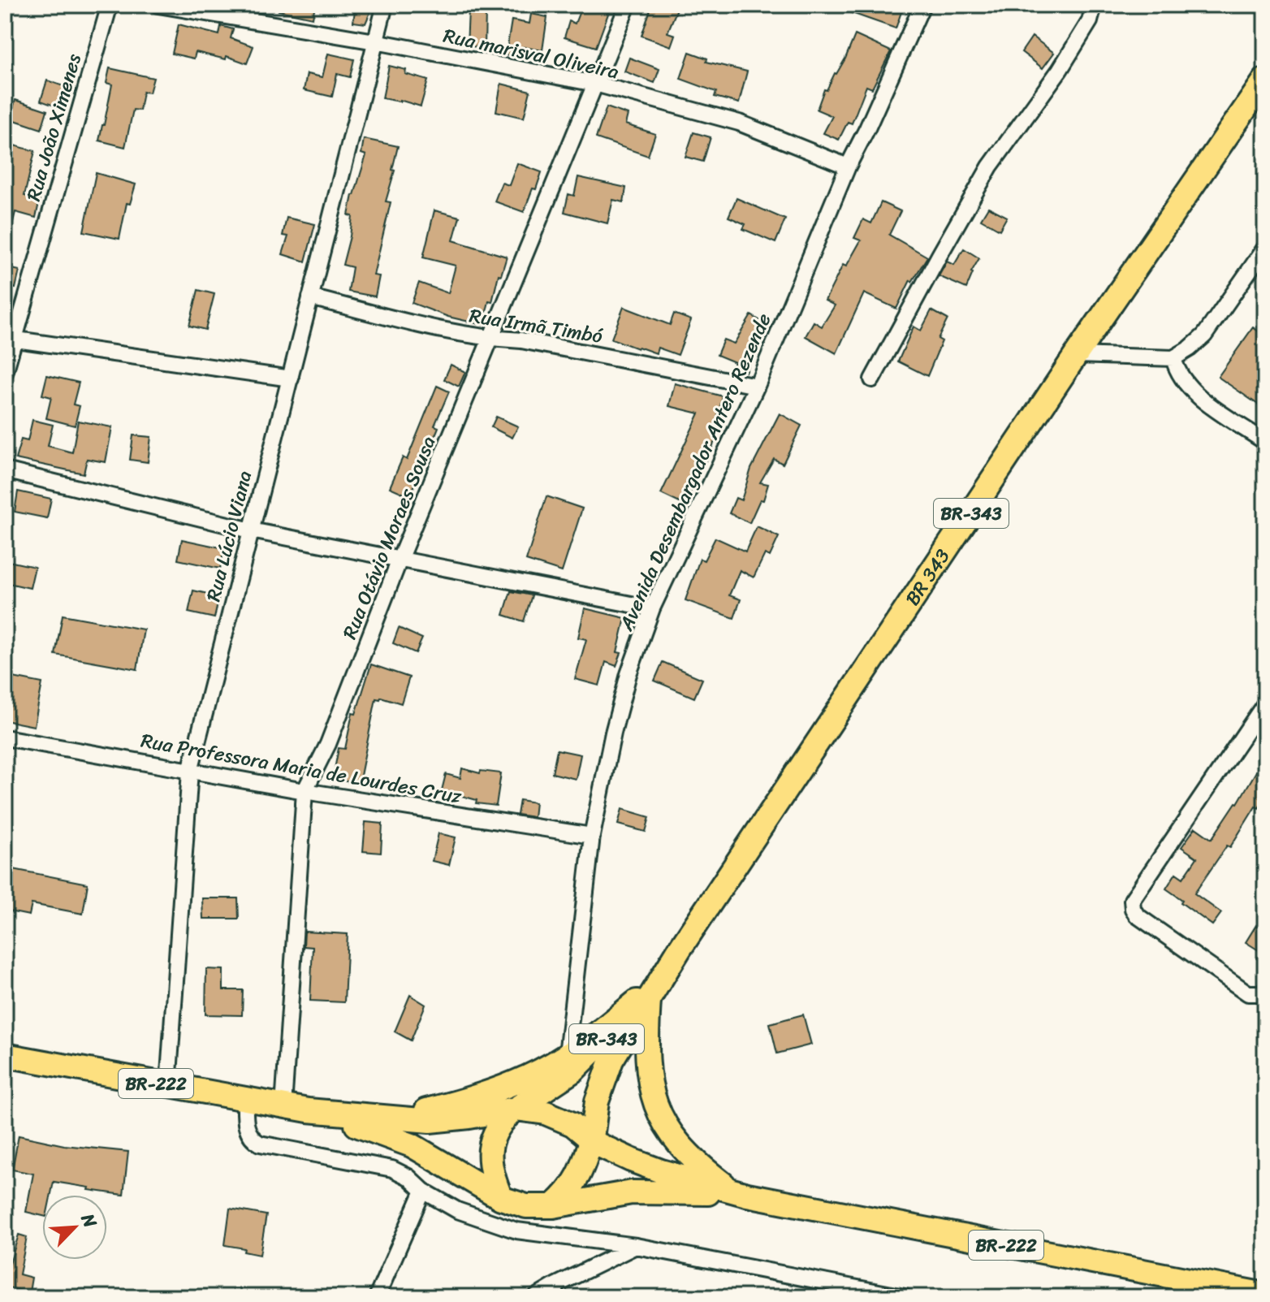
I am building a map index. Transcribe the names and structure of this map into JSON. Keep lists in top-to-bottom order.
{
  "streets": {
    "main road": ["BR-343", "BR 343", "BR-222"],
    "street": [
      "Rua marisval Oliveira",
      "Rua João Ximenes",
      "Rua Irmã Timbó",
      "Avenida Desembargador Antero Rezende",
      "Rua Lúcio Viana",
      "Rua Otávio Moraes Sousa",
      "Rua Professora Maria de Lourdes Cruz"
    ]
  },
  "crossings": [
    ["Rua marisval Oliveira", "Avenida Desembargador Antero Rezende"],
    ["Rua marisval Oliveira", "Rua Lúcio Viana"],
    ["Rua marisval Oliveira", "Rua Otávio Moraes Sousa"],
    ["Rua Irmã Timbó", "Avenida Desembargador Antero Rezende"],
    ["Rua Irmã Timbó", "Rua Lúcio Viana"],
    ["Rua Irmã Timbó", "Rua Otávio Moraes Sousa"],
    ["Avenida Desembargador Antero Rezende", "Rua Professora Maria de Lourdes Cruz"],
    ["BR-343", "BR 343"],
    ["BR-343", "BR-222"],
    ["Rua Lúcio Viana", "Rua Professora Maria de Lourdes Cruz"],
    ["Rua Lúcio Viana", "BR-222"],
    ["Rua Otávio Moraes Sousa", "Rua Professora Maria de Lourdes Cruz"],
    ["Rua Otávio Moraes Sousa", "BR-222"]
  ],
  "north": "top right"
}
